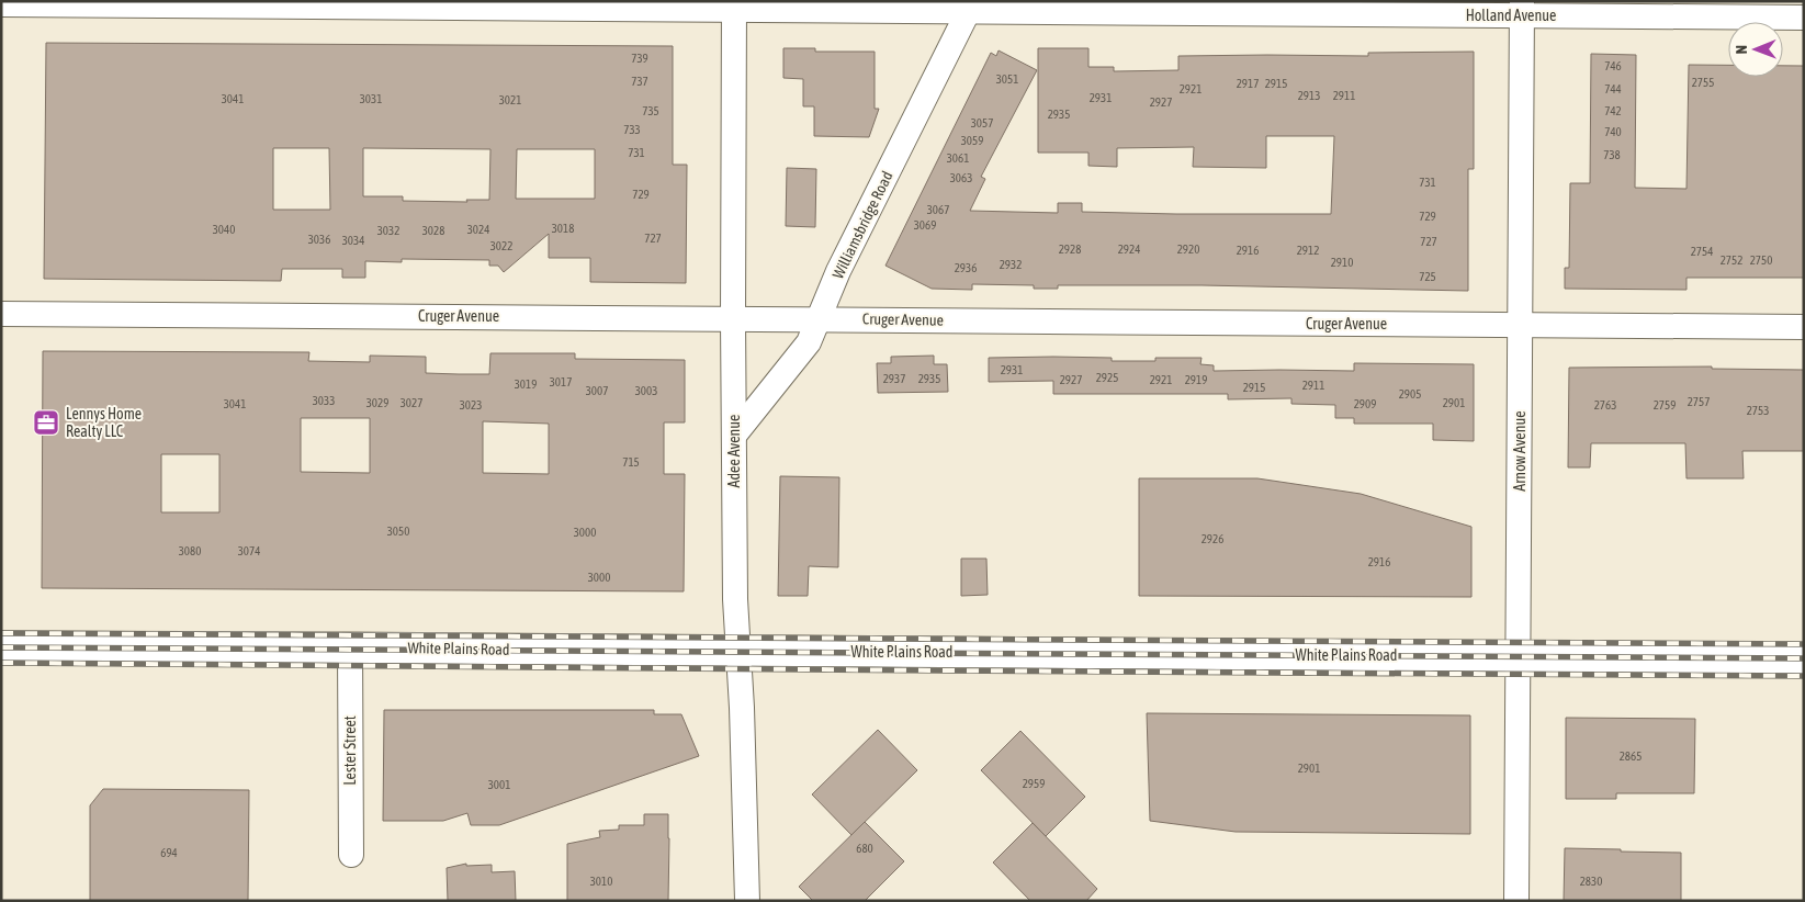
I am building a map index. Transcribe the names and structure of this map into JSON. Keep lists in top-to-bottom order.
{
  "streets": {
    "main road": ["White Plains Road"],
    "street": [
      "Holland Avenue",
      "Williamsbridge Road",
      "Cruger Avenue",
      "Adee Avenue",
      "Arnow Avenue",
      "Lester Street"
    ]
  },
  "crossings": [
    ["Holland Avenue", "Williamsbridge Road"],
    ["Holland Avenue", "Adee Avenue"],
    ["Holland Avenue", "Arnow Avenue"],
    ["Williamsbridge Road", "Cruger Avenue"],
    ["Williamsbridge Road", "Adee Avenue"],
    ["Cruger Avenue", "Adee Avenue"],
    ["Cruger Avenue", "Arnow Avenue"],
    ["Adee Avenue", "White Plains Road"],
    ["Arnow Avenue", "White Plains Road"],
    ["White Plains Road", "Lester Street"]
  ],
  "places": {
    "office": ["Lennys Home Realty LLC"]
  },
  "house_numbers": [
    "739",
    "746",
    "3051",
    "737",
    "2755",
    "2917",
    "2915",
    "2921",
    "744",
    "2913",
    "2911",
    "2931",
    "3041",
    "3031",
    "3021",
    "2927",
    "735",
    "742",
    "2935",
    "3057",
    "733",
    "740",
    "3059",
    "731",
    "738",
    "3061",
    "3063",
    "731",
    "729",
    "3067",
    "729",
    "3069",
    "3018",
    "3040",
    "3024",
    "3032",
    "3028",
    "727",
    "3036",
    "3034",
    "727",
    "3022",
    "2928",
    "2924",
    "2920",
    "2916",
    "2912",
    "2754",
    "2752",
    "2750",
    "2910",
    "2932",
    "2936",
    "725",
    "2931",
    "2925",
    "2937",
    "2935",
    "2927",
    "2921",
    "2919",
    "3017",
    "3019",
    "2911",
    "2915",
    "3007",
    "3003",
    "2905",
    "3033",
    "2757",
    "3029",
    "3027",
    "2901",
    "3041",
    "2909",
    "3023",
    "2763",
    "2759",
    "2753",
    "715",
    "3050",
    "3000",
    "2926",
    "3080",
    "3074",
    "2916",
    "3000",
    "2865",
    "2901",
    "2959",
    "3001",
    "680",
    "694",
    "3010",
    "2830"
  ],
  "north": "left"
}
